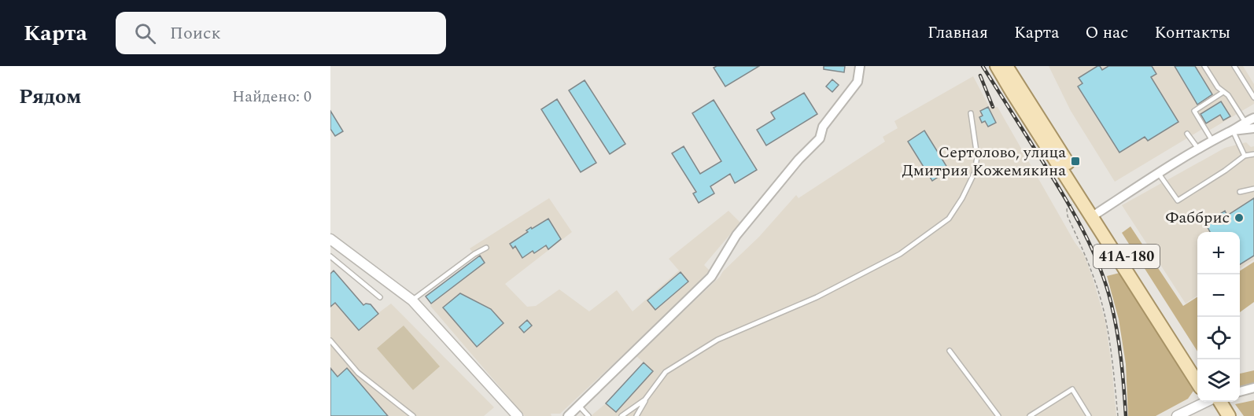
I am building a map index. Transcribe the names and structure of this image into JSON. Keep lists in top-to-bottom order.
{
  "streets": {
    "main road": ["41А-180"]
  },
  "places": {
    "transit": ["Сертолово, улица Дмитрия Кожемякина"],
    "other": ["Фаббрис"]
  },
  "page": {
    "header": "Карта",
    "search": "Поиск",
    "nav": [
      "Главная",
      "Карта",
      "О нас",
      "Контакты"
    ],
    "heading": ["Рядом", "Найдено: 0"],
    "map_buttons": ["+", "−"]
  }
}
